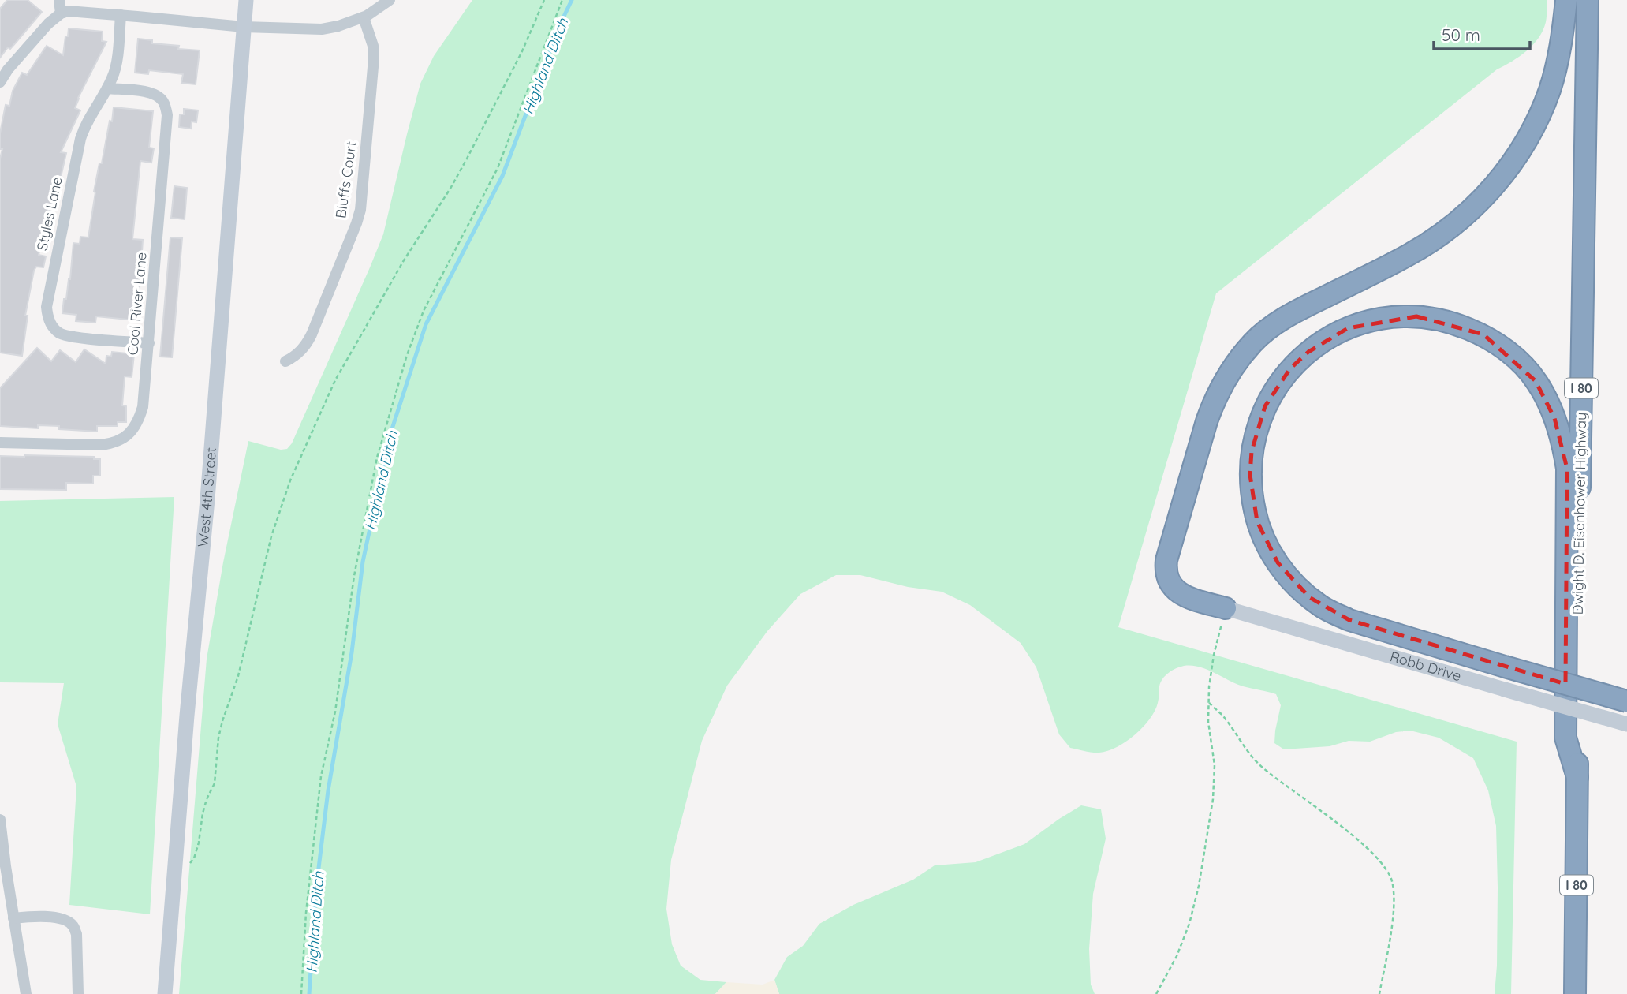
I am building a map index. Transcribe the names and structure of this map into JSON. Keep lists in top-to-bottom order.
{
  "streets": {
    "highway": ["I 80", "Dwight D. Eisenhower Highway"],
    "main road": ["West 4th Street", "Robb Drive"],
    "street": ["Bluffs Court", "Styles Lane", "Cool River Lane"]
  },
  "crossings": [
    ["Styles Lane", "Cool River Lane"]
  ],
  "water": ["Highland Ditch"],
  "scale_bar": "50 m"
}
